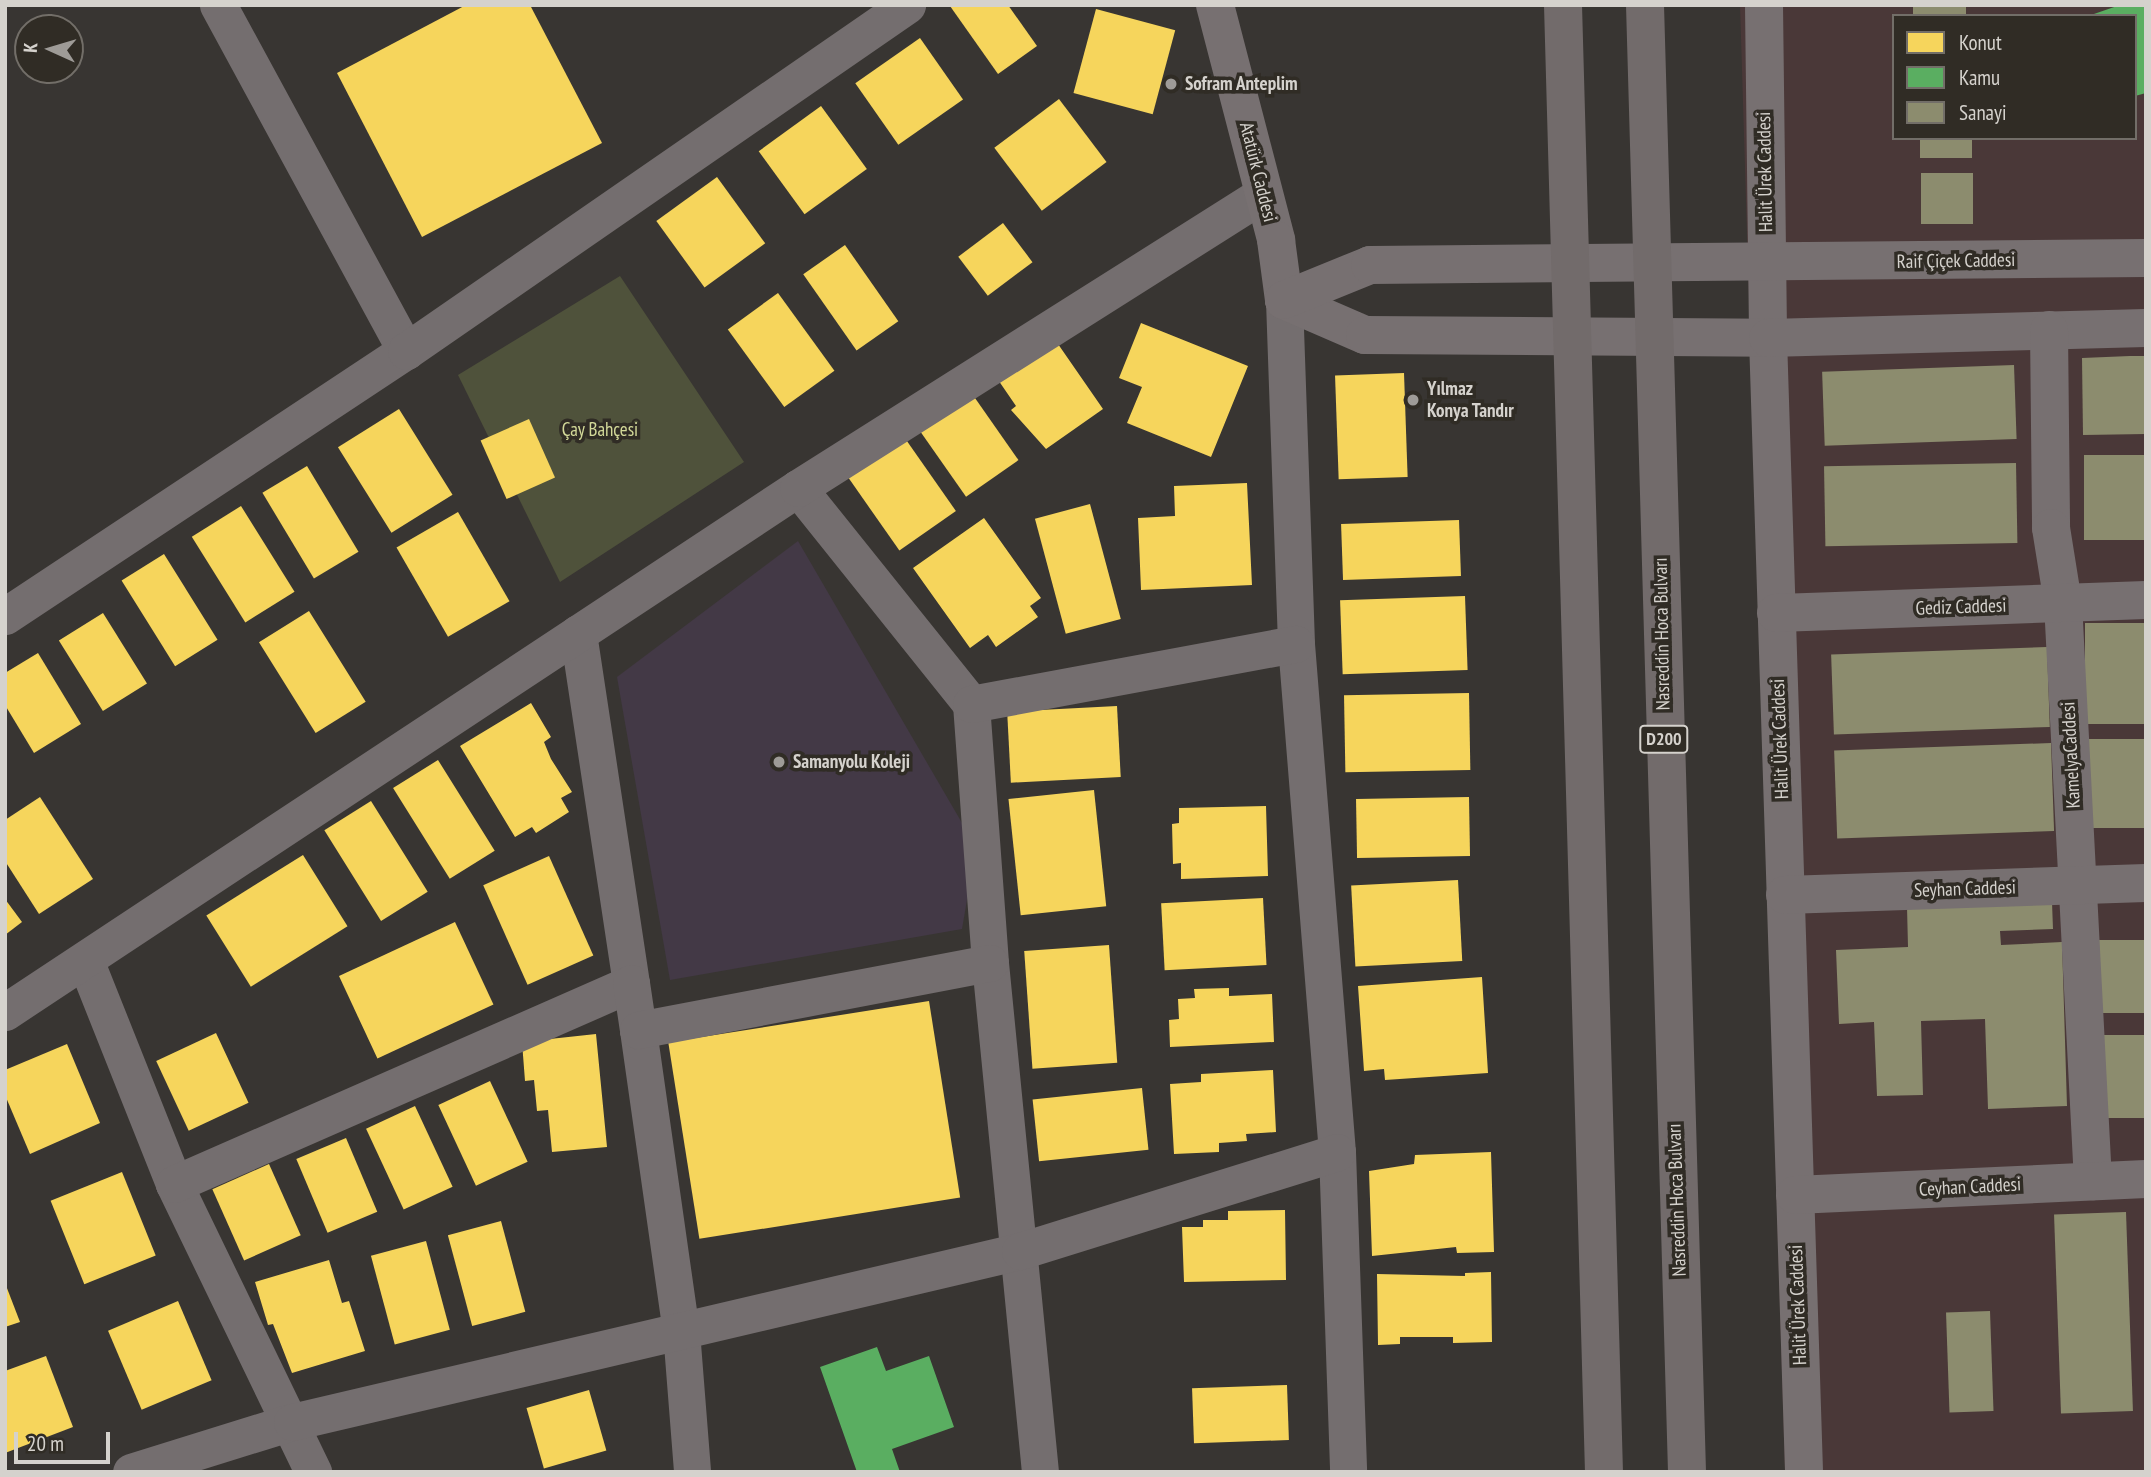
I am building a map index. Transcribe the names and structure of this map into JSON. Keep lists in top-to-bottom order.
{
  "streets": {
    "highway": ["Nasreddin Hoca Bulvarı", "D200"],
    "street": [
      "Atatürk Caddesi",
      "Halit Ürek Caddesi",
      "Raif Çiçek Caddesi",
      "Gediz Caddesi",
      "KamelyaCaddesi",
      "Seyhan Caddesi",
      "Ceyhan Caddesi"
    ]
  },
  "crossings": [
    ["Atatürk Caddesi", "Raif Çiçek Caddesi"],
    ["Halit Ürek Caddesi", "Raif Çiçek Caddesi"],
    ["Halit Ürek Caddesi", "Gediz Caddesi"],
    ["Halit Ürek Caddesi", "Seyhan Caddesi"],
    ["Halit Ürek Caddesi", "Ceyhan Caddesi"],
    ["Raif Çiçek Caddesi", "Nasreddin Hoca Bulvarı"],
    ["Gediz Caddesi", "KamelyaCaddesi"],
    ["KamelyaCaddesi", "Seyhan Caddesi"],
    ["KamelyaCaddesi", "Ceyhan Caddesi"]
  ],
  "parks": ["Çay Bahçesi"],
  "places": ["Sofram Anteplim", "Yılmaz Konya Tandır", "Samanyolu Koleji"],
  "legend": ["Konut", "Kamu", "Sanayi"],
  "scale_bar": "20 m",
  "north": "left"
}
